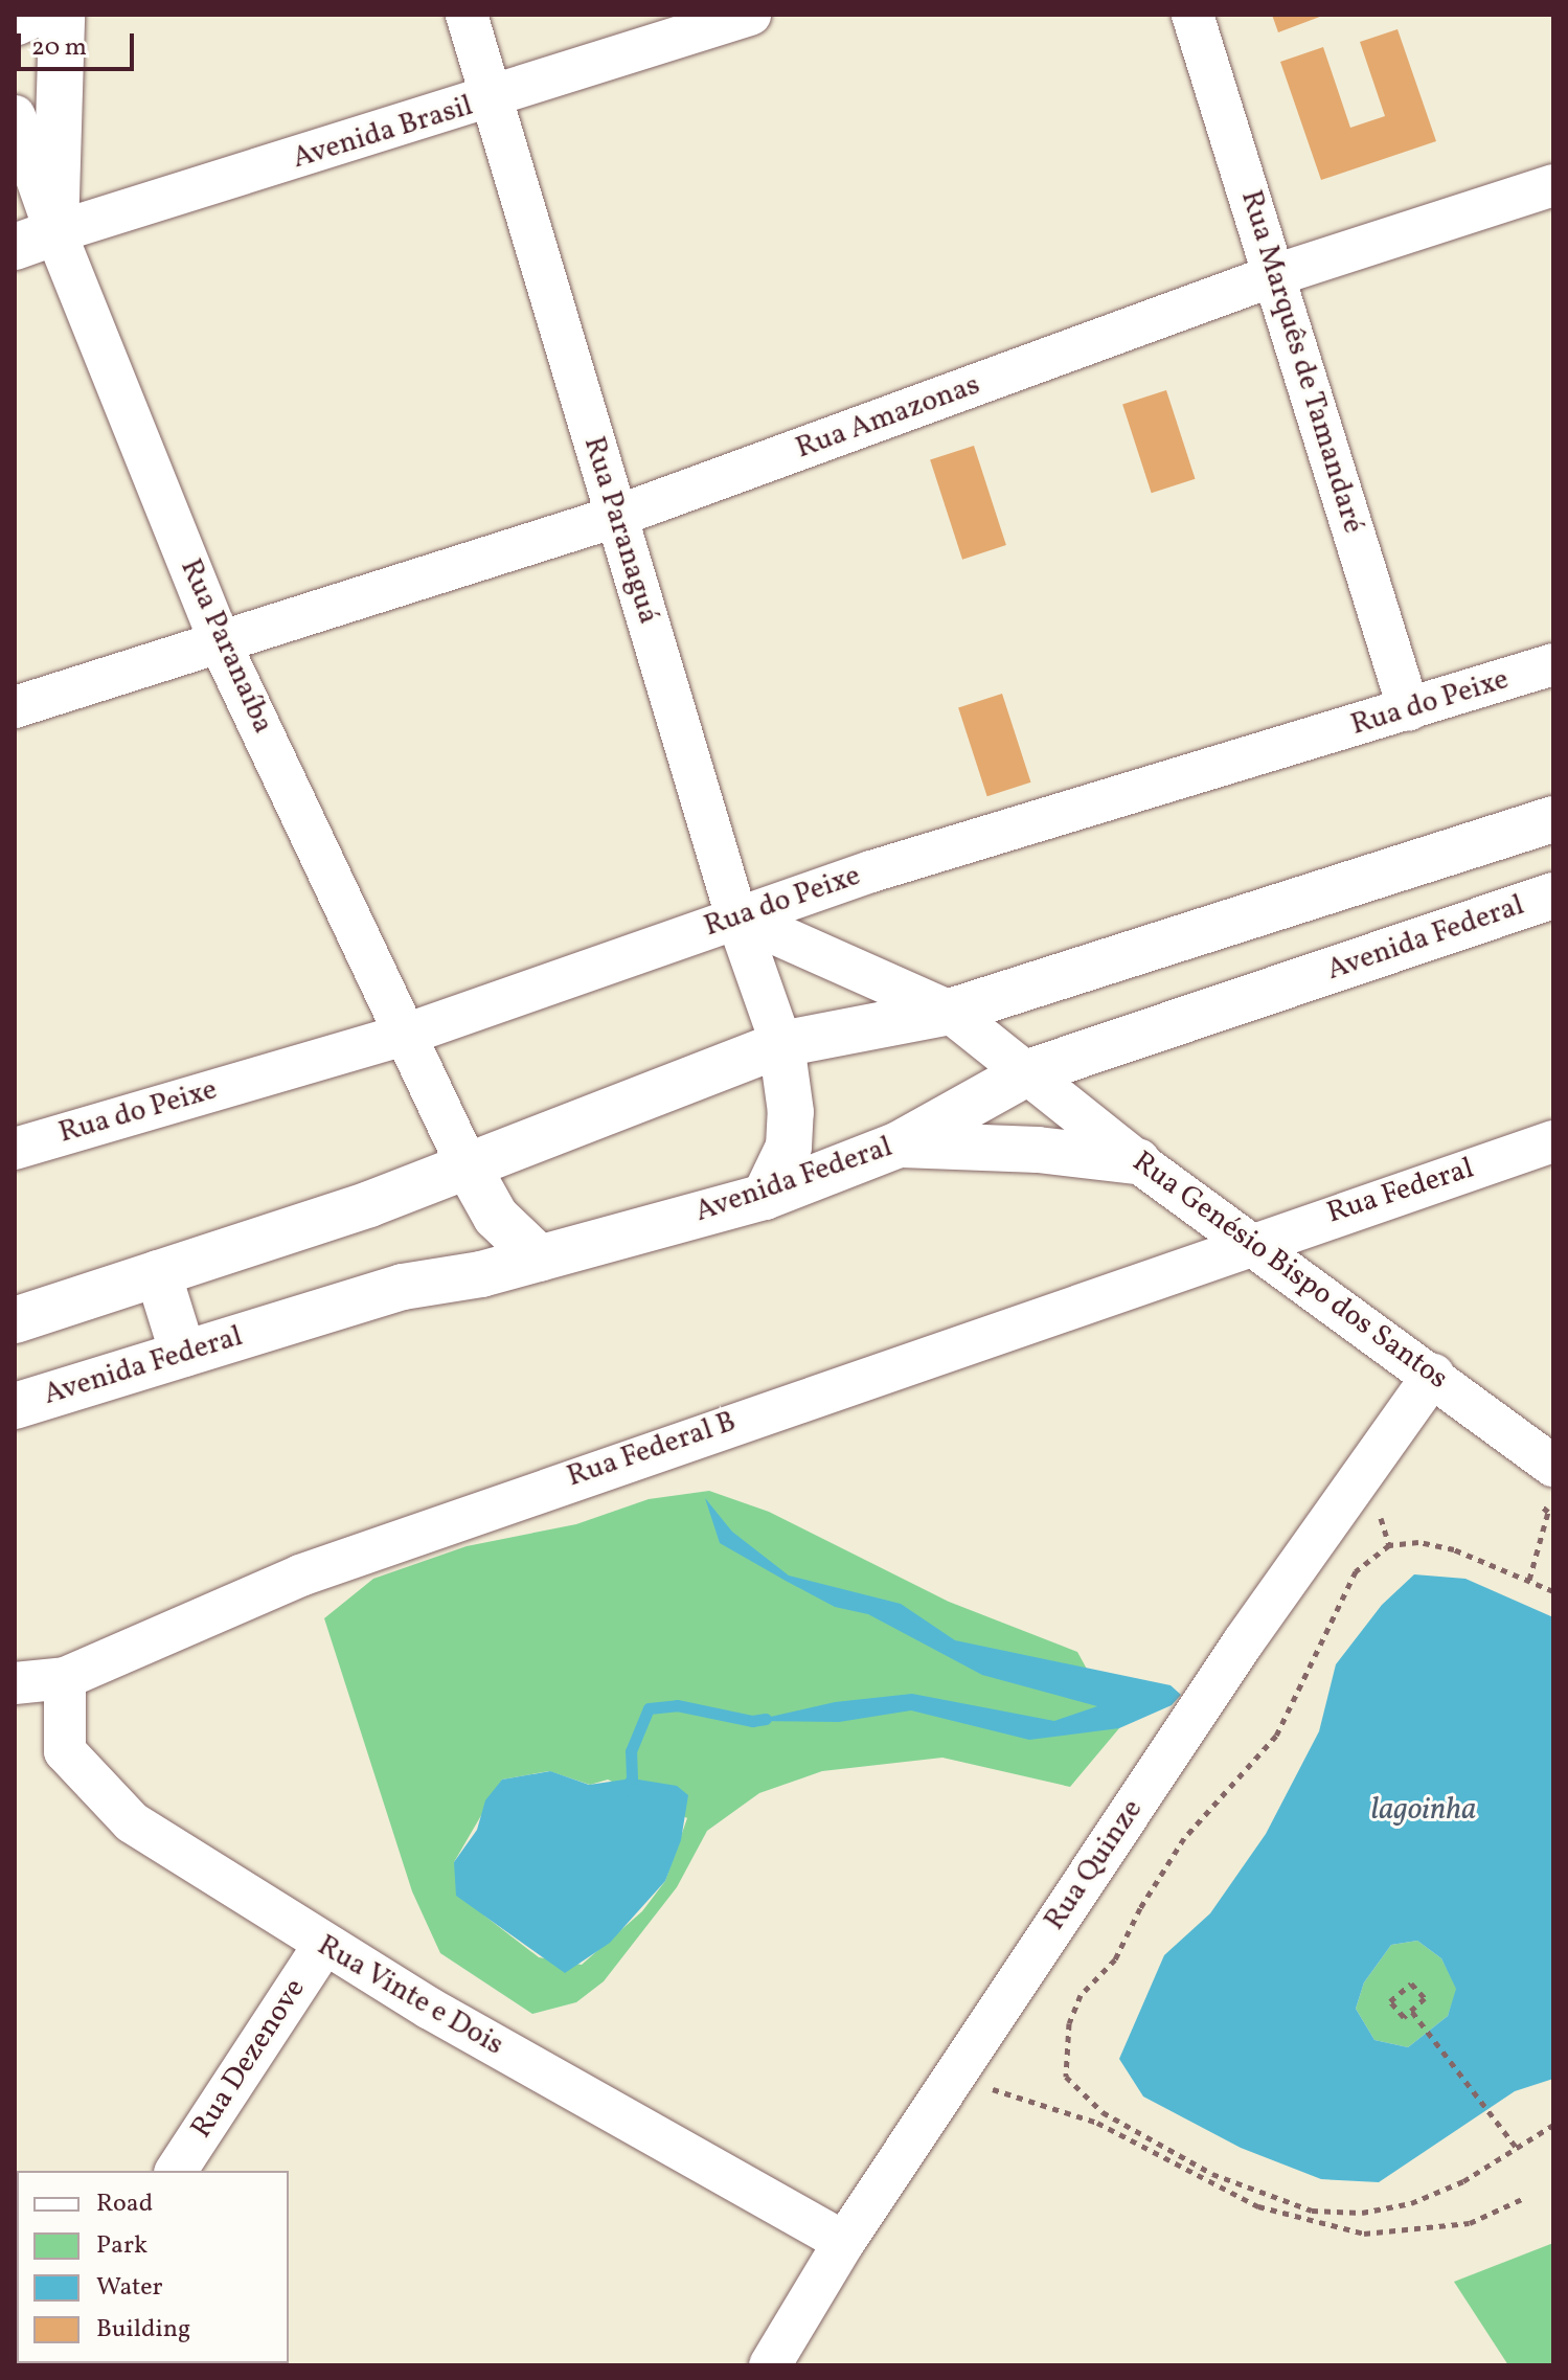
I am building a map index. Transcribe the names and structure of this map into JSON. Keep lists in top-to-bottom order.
{
  "streets": {
    "main road": ["Avenida Federal"],
    "street": [
      "Avenida Brasil",
      "Rua Marquês de Tamandaré",
      "Rua Amazonas",
      "Rua Paranaguá",
      "Rua Paranaíba",
      "Rua do Peixe",
      "Rua Federal",
      "Rua Genésio Bispo dos Santos",
      "Rua Federal B",
      "Rua Quinze",
      "Rua Vinte e Dois",
      "Rua Dezenove"
    ]
  },
  "crossings": [
    ["Avenida Brasil", "Rua Paranaguá"],
    ["Avenida Brasil", "Rua Paranaíba"],
    ["Rua Marquês de Tamandaré", "Rua Amazonas"],
    ["Rua Marquês de Tamandaré", "Rua do Peixe"],
    ["Rua Amazonas", "Rua Paranaguá"],
    ["Rua Amazonas", "Rua Paranaíba"],
    ["Rua Paranaguá", "Rua do Peixe"],
    ["Rua Paranaguá", "Rua Genésio Bispo dos Santos"],
    ["Rua Paranaíba", "Rua do Peixe"],
    ["Rua do Peixe", "Rua Genésio Bispo dos Santos"],
    ["Avenida Federal", "Rua Genésio Bispo dos Santos"],
    ["Rua Federal", "Rua Genésio Bispo dos Santos"],
    ["Rua Federal", "Rua Federal B"],
    ["Rua Genésio Bispo dos Santos", "Rua Federal B"],
    ["Rua Genésio Bispo dos Santos", "Rua Quinze"],
    ["Rua Federal B", "Rua Vinte e Dois"],
    ["Rua Quinze", "Rua Vinte e Dois"],
    ["Rua Vinte e Dois", "Rua Dezenove"]
  ],
  "water": ["lagoinha"],
  "legend": [
    "Road",
    "Park",
    "Water",
    "Building"
  ],
  "scale_bar": "20 m"
}
